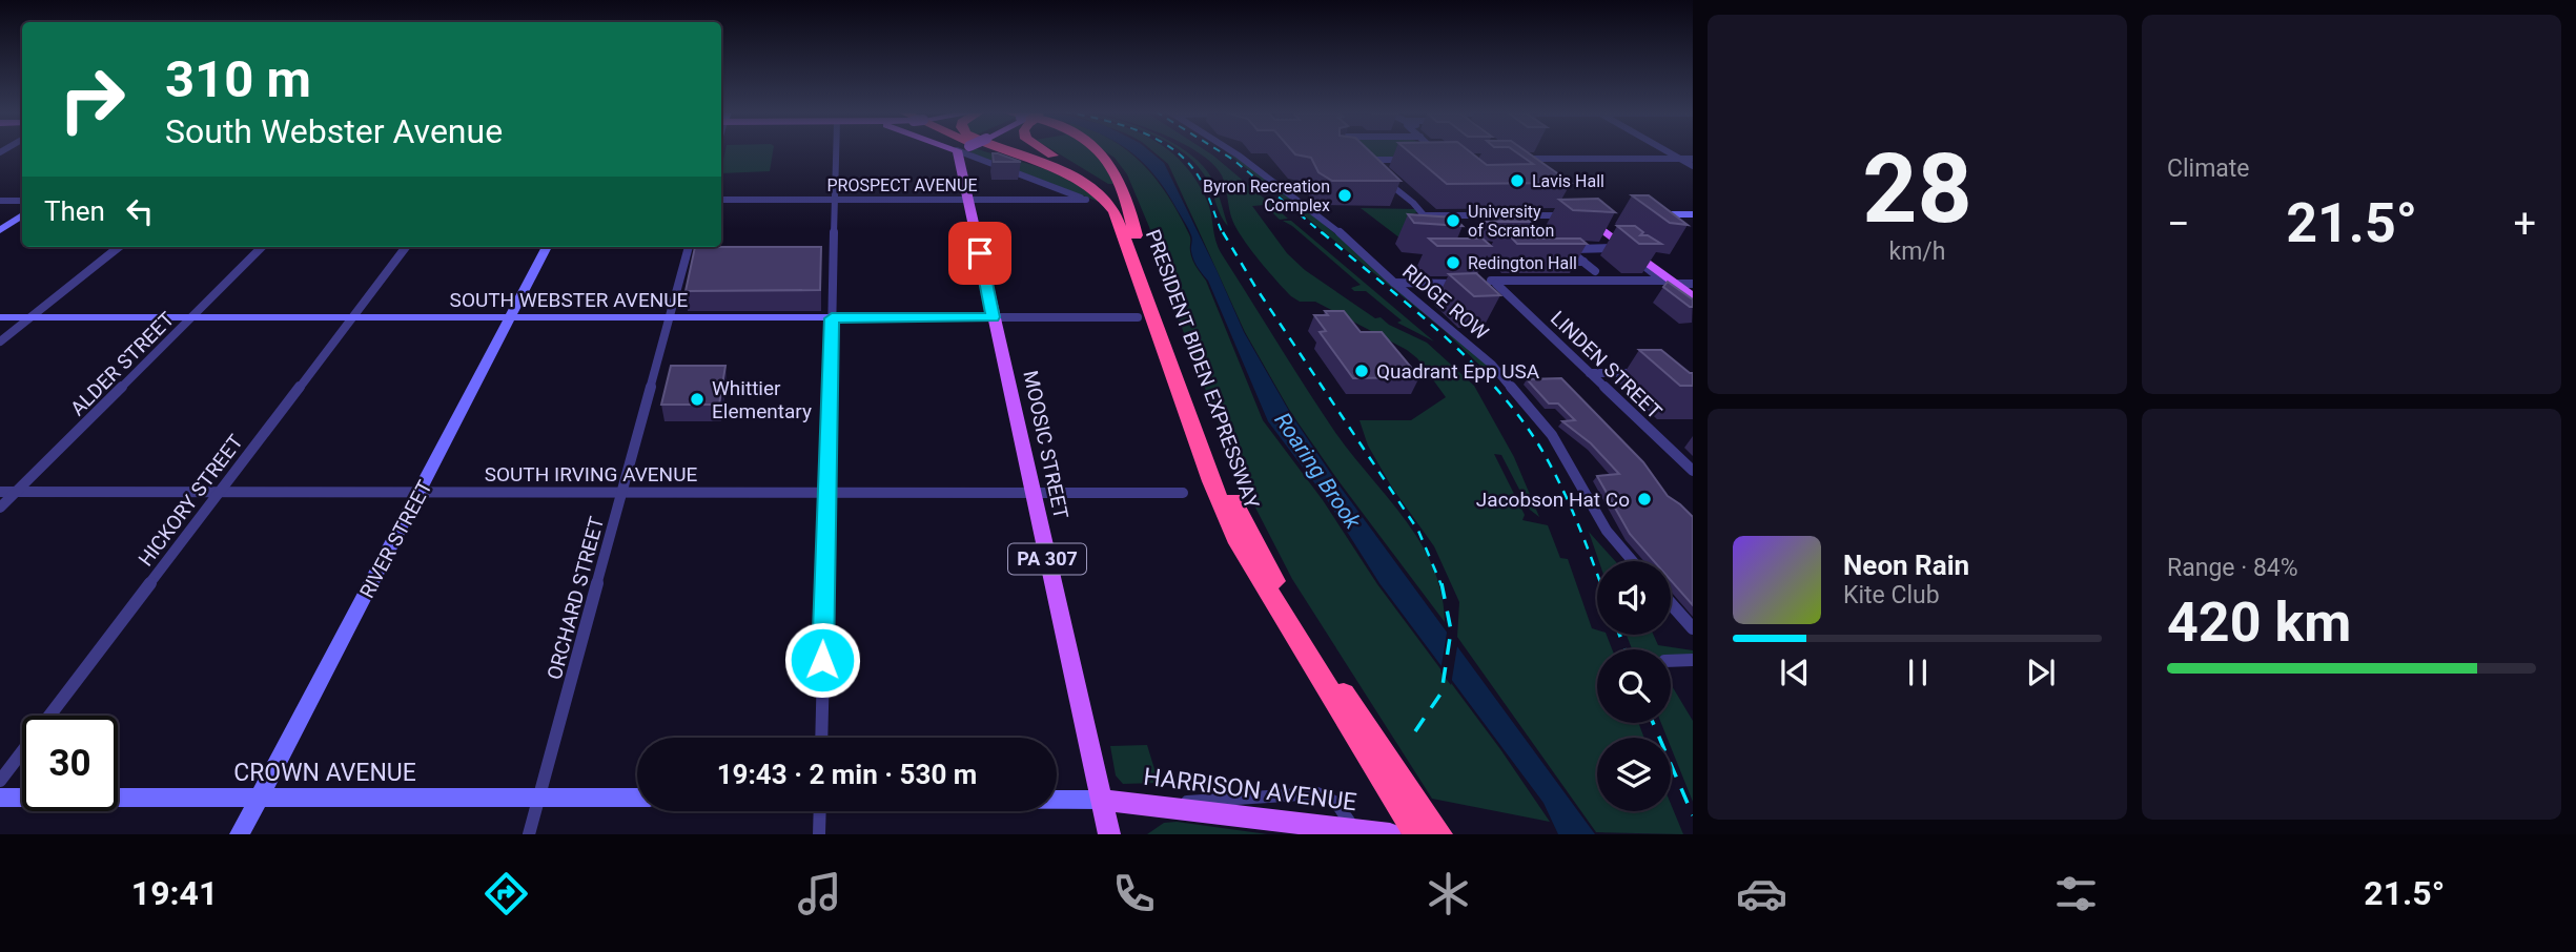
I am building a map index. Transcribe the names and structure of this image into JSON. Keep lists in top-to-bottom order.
{
  "streets": {
    "highway": ["PRESIDENT BIDEN EXPRESSWAY"],
    "main road": [
      "MOOSIC STREET",
      "RIVER STREET",
      "PA 307",
      "HARRISON AVENUE"
    ],
    "street": [
      "PROSPECT AVENUE",
      "SOUTH WEBSTER AVENUE",
      "RIDGE ROW",
      "ALDER STREET",
      "LINDEN STREET",
      "SOUTH IRVING AVENUE",
      "HICKORY STREET",
      "ORCHARD STREET",
      "CROWN AVENUE"
    ]
  },
  "crossings": [
    ["PROSPECT AVENUE", "PRESIDENT BIDEN EXPRESSWAY"],
    ["PROSPECT AVENUE", "MOOSIC STREET"],
    ["SOUTH WEBSTER AVENUE", "ALDER STREET"],
    ["SOUTH WEBSTER AVENUE", "MOOSIC STREET"],
    ["SOUTH WEBSTER AVENUE", "HICKORY STREET"],
    ["SOUTH WEBSTER AVENUE", "RIVER STREET"],
    ["SOUTH WEBSTER AVENUE", "ORCHARD STREET"],
    ["ALDER STREET", "SOUTH IRVING AVENUE"],
    ["MOOSIC STREET", "SOUTH IRVING AVENUE"],
    ["MOOSIC STREET", "HARRISON AVENUE"],
    ["SOUTH IRVING AVENUE", "HICKORY STREET"],
    ["SOUTH IRVING AVENUE", "RIVER STREET"],
    ["SOUTH IRVING AVENUE", "ORCHARD STREET"],
    ["RIVER STREET", "CROWN AVENUE"],
    ["ORCHARD STREET", "CROWN AVENUE"]
  ],
  "water": ["Roaring Brook"],
  "places": [
    "Lavis Hall",
    "Byron Recreation Complex",
    "University of Scranton",
    "Redington Hall",
    "Quadrant Epp USA",
    "Whittier Elementary",
    "Jacobson Hat Co"
  ],
  "page": {
    "tile": [
      ["28", "km/h"],
      "Climate",
      ["Range · 84%", "420 km"]
    ],
    "turn": ["310 m", "South Webster Avenue"],
    "then": "Then",
    "heat": ["−", "21.5°", "+"],
    "song": ["Neon Rain", "Kite Club"],
    "limit": "30",
    "trip": "19:43 · 2 min · 530 m",
    "tabs": ["19:41", "21.5°"]
  }
}
